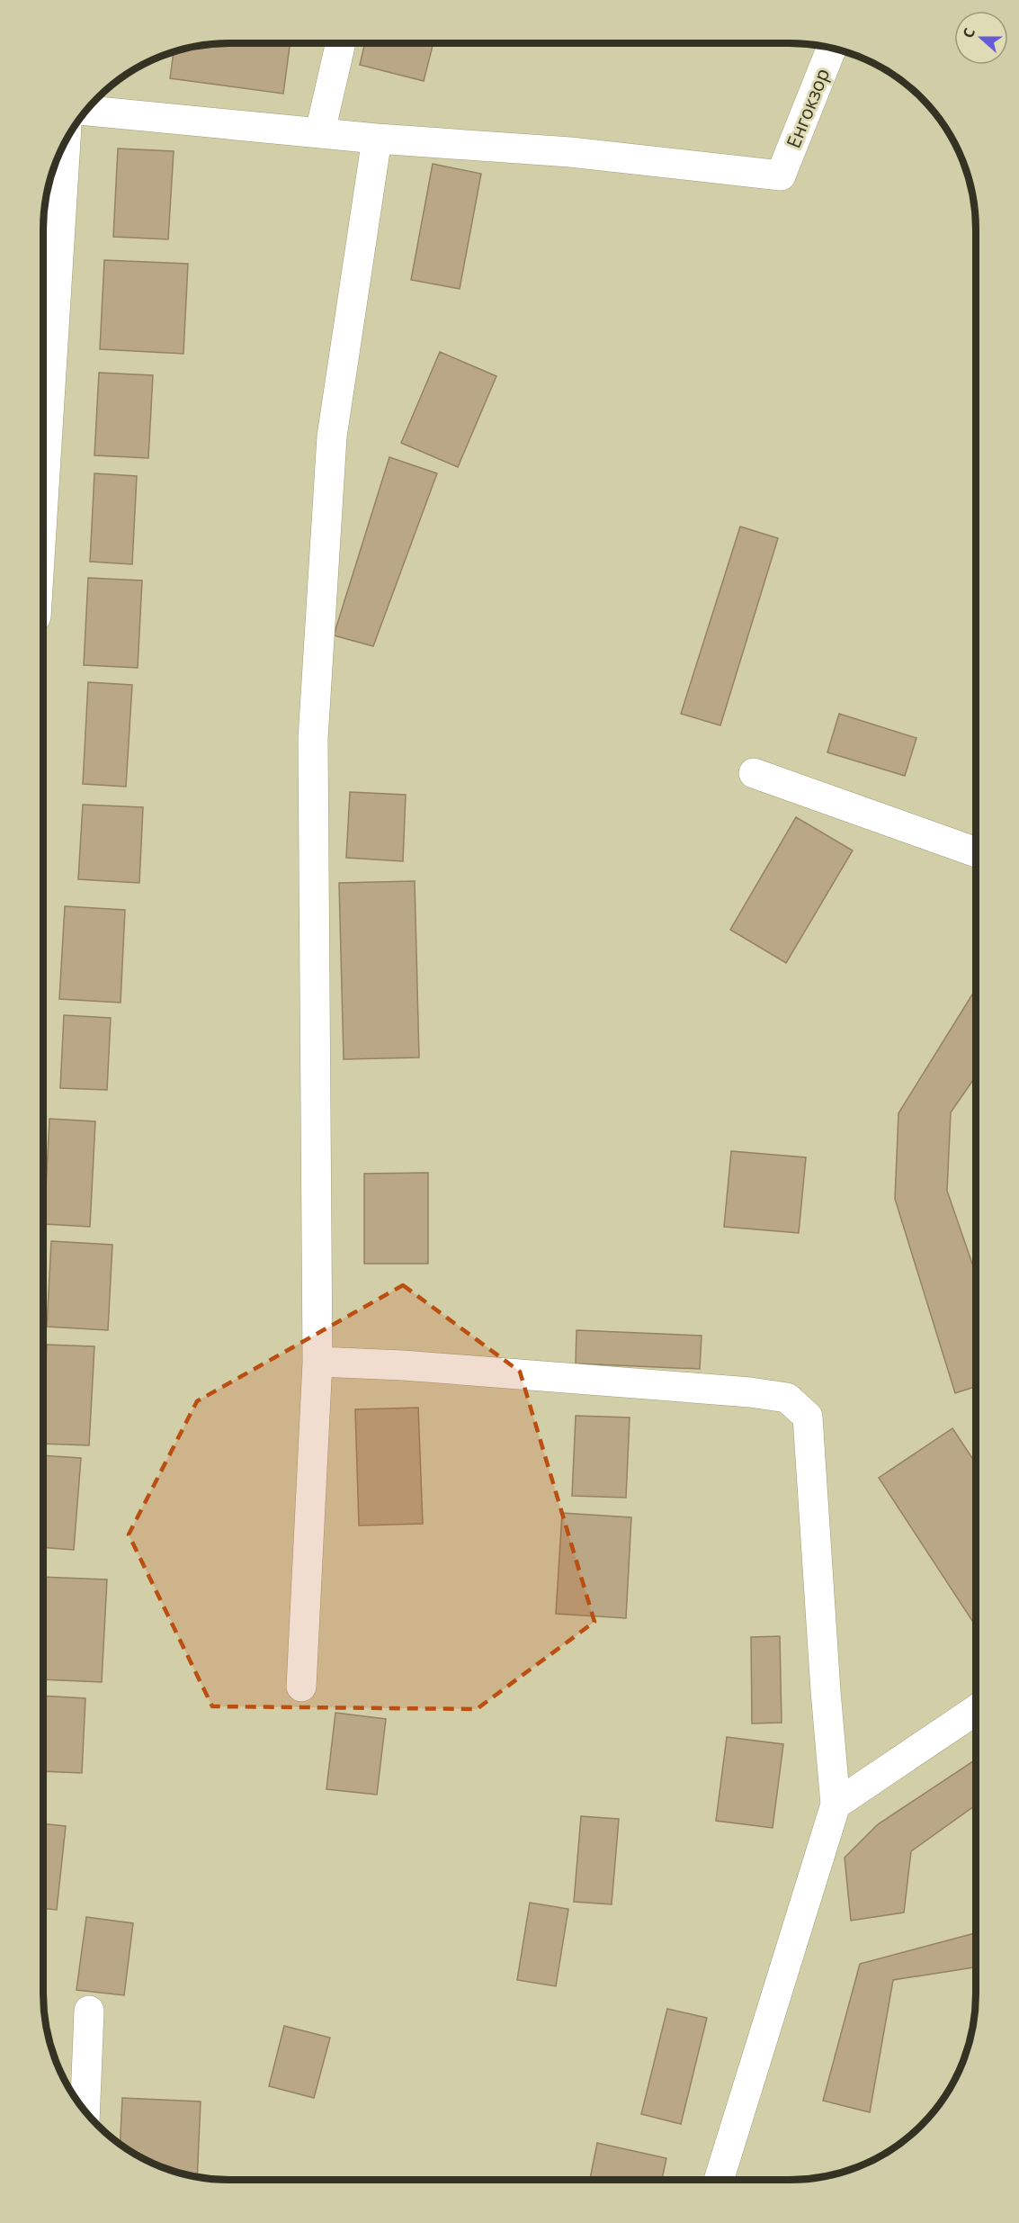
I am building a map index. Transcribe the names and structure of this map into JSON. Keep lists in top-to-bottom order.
{
  "streets": {
    "street": ["Енгокзор"]
  },
  "north": "left"
}
